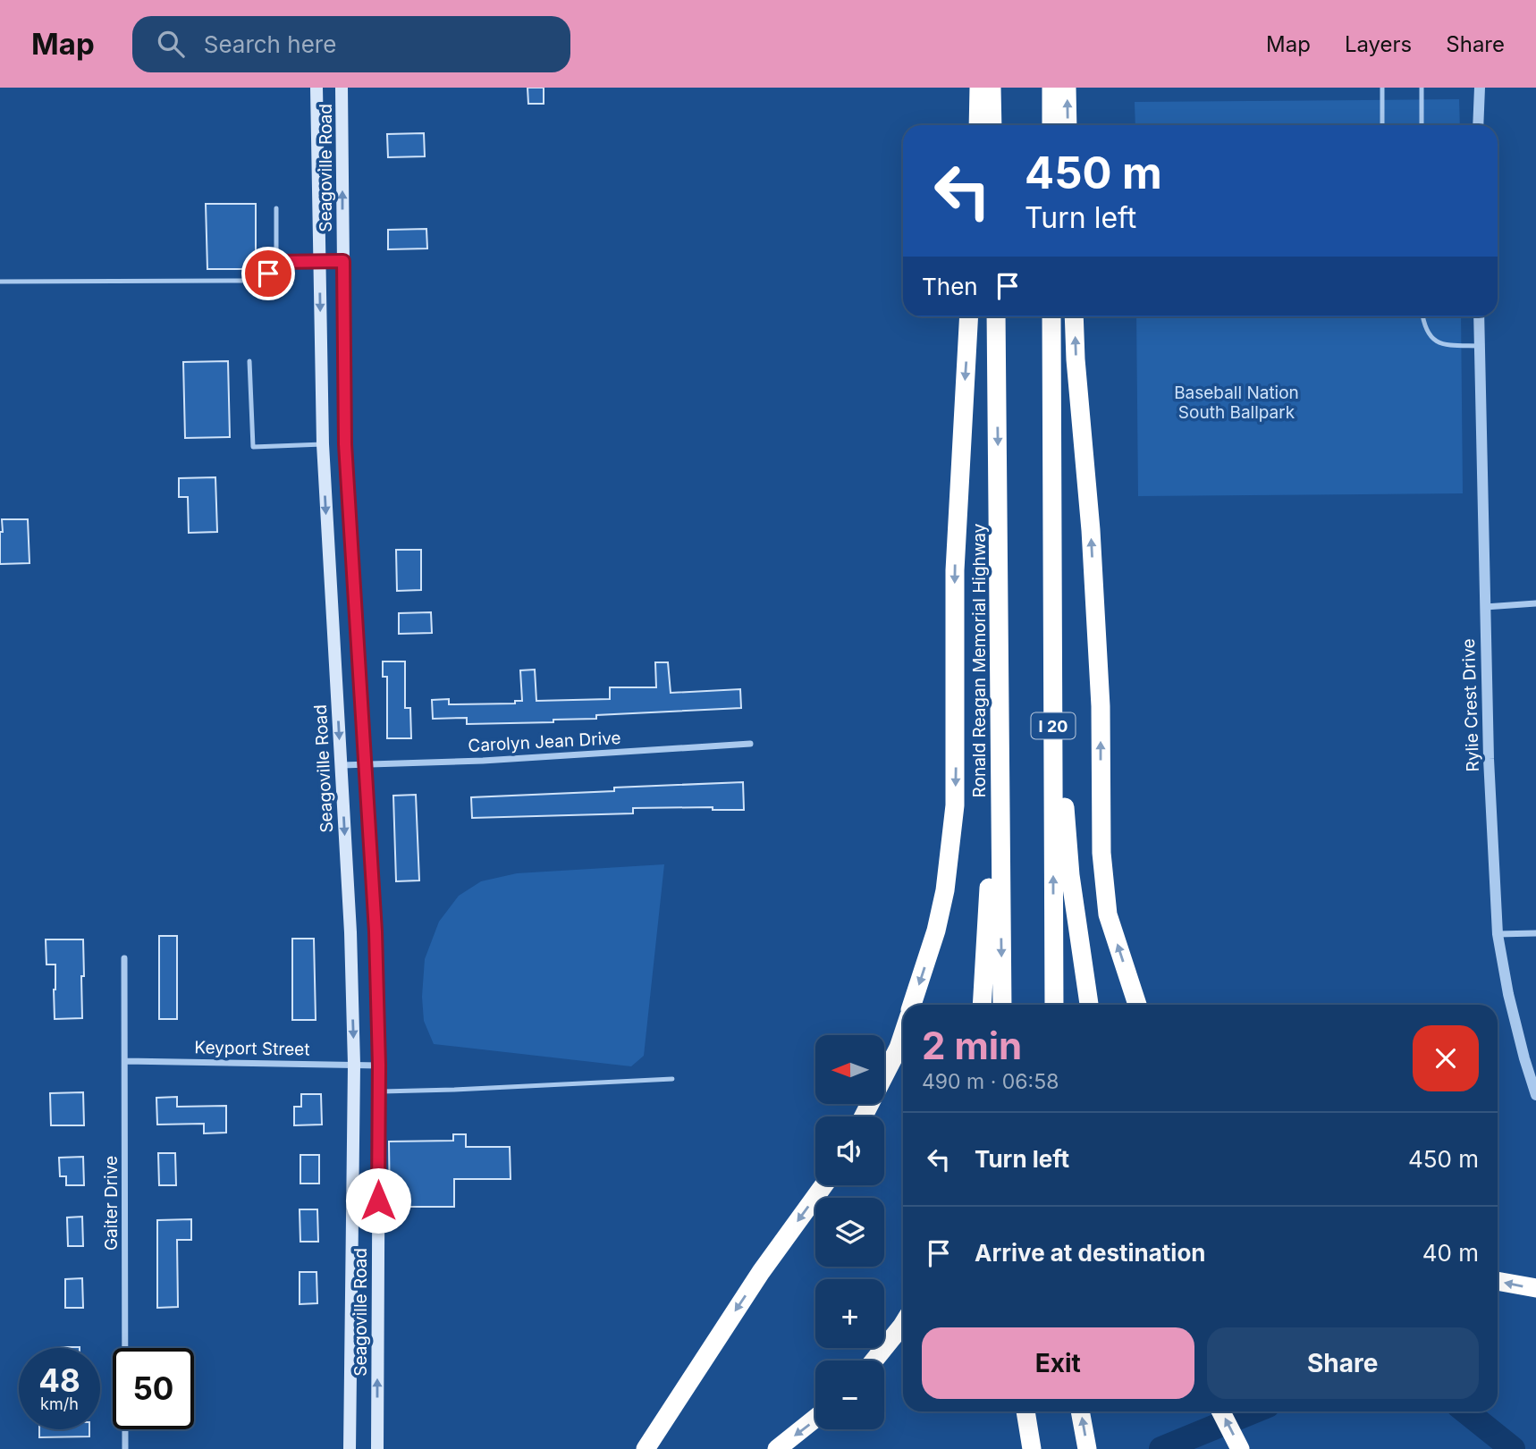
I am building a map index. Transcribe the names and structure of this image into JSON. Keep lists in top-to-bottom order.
{
  "streets": {
    "highway": ["Ronald Reagan Memorial Highway", "I 20"],
    "main road": ["Seagoville Road"],
    "street": [
      "Rylie Crest Drive",
      "Carolyn Jean Drive",
      "Keyport Street",
      "Gaiter Drive"
    ]
  },
  "crossings": [
    ["Seagoville Road", "Carolyn Jean Drive"],
    ["Seagoville Road", "Keyport Street"],
    ["Keyport Street", "Gaiter Drive"]
  ],
  "parks": ["Baseball Nation South Ballpark"],
  "north": "left",
  "page": {
    "header": "Map",
    "search": "Search here",
    "nav": ["Map", "Layers", "Share"],
    "turn": ["450 m", "Turn left"],
    "then": "Then",
    "heading": ["2 min", "490 m · 06:58"],
    "map_buttons": ["+", "−"],
    "list": [
      {
        "name": "Turn left",
        "value": "450 m"
      },
      {
        "name": "Arrive at destination",
        "value": "40 m"
      }
    ],
    "buttons": ["Exit", "Share"],
    "speed": "48 km/h",
    "limit": "50"
  }
}
